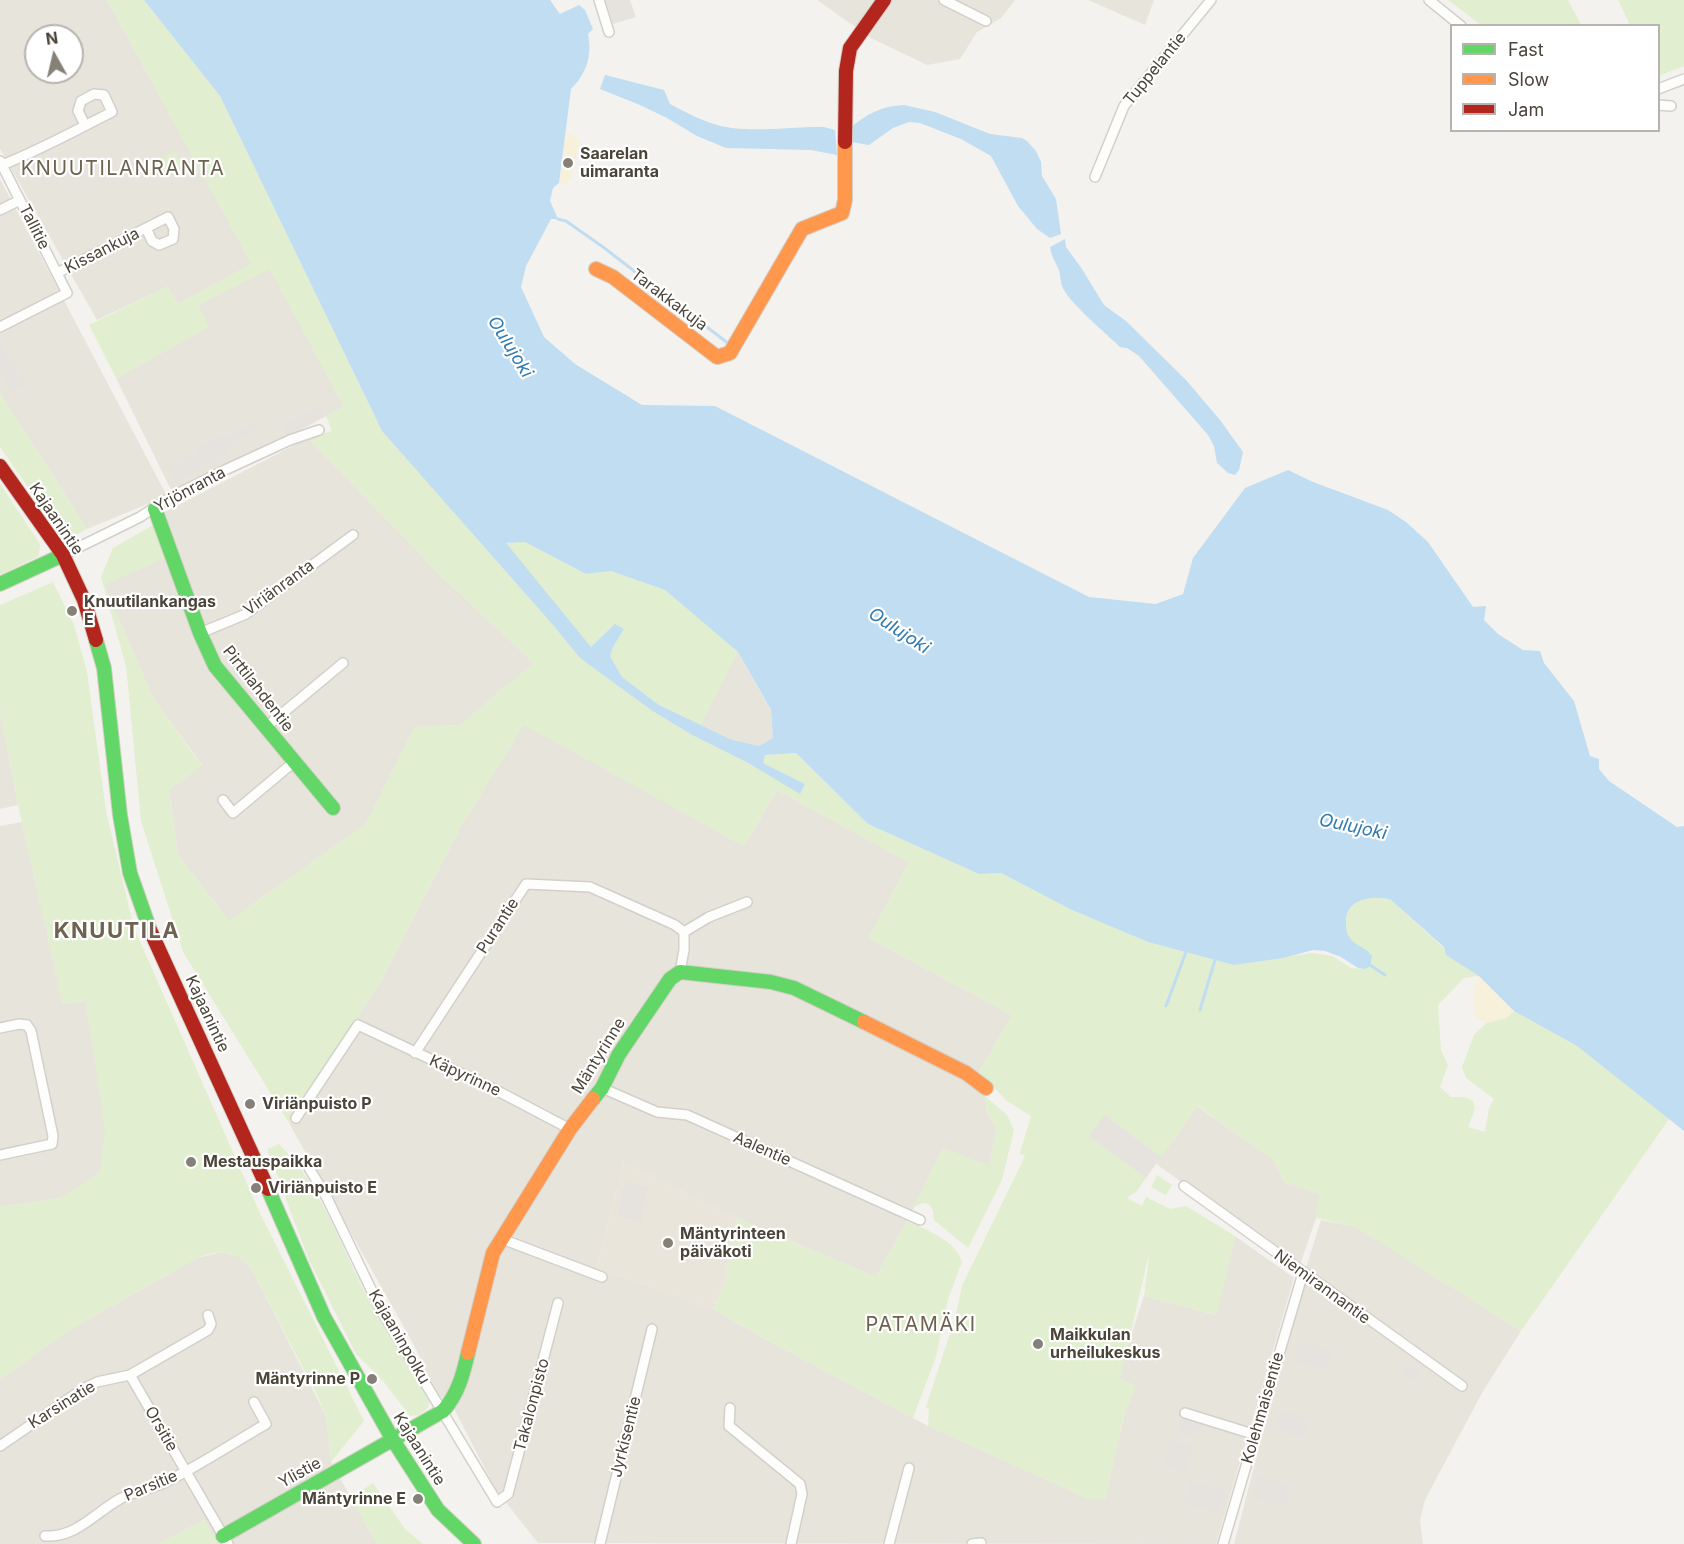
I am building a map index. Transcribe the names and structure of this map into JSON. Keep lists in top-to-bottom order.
{
  "streets": {
    "street": [
      "Tuppelantie",
      "Tallitie",
      "Kissankuja",
      "Tarakkakuja",
      "Yrjönranta",
      "Kajaanintie",
      "Viriänranta",
      "Pirttilahdentie",
      "Purantie",
      "Mäntyrinne",
      "Käpyrinne",
      "Aalentie",
      "Niemirannantie",
      "Kajaaninpolku",
      "Karsinatie",
      "Takalonpisto",
      "Kolehmaisentie",
      "Orsitie",
      "Jyrkisentie",
      "Ylistie",
      "Parsitie"
    ]
  },
  "crossings": [
    ["Tallitie", "Kissankuja"],
    ["Yrjönranta", "Kajaanintie"],
    ["Yrjönranta", "Pirttilahdentie"],
    ["Kajaanintie", "Mäntyrinne"],
    ["Kajaanintie", "Ylistie"],
    ["Viriänranta", "Pirttilahdentie"],
    ["Purantie", "Käpyrinne"],
    ["Mäntyrinne", "Käpyrinne"],
    ["Mäntyrinne", "Aalentie"],
    ["Mäntyrinne", "Kajaaninpolku"],
    ["Mäntyrinne", "Ylistie"],
    ["Niemirannantie", "Kolehmaisentie"],
    ["Kajaaninpolku", "Takalonpisto"],
    ["Karsinatie", "Orsitie"],
    ["Orsitie", "Ylistie"],
    ["Orsitie", "Parsitie"]
  ],
  "districts": ["KNUUTILANRANTA", "KNUUTILA", "PATAMÄKI"],
  "water": ["Oulujoki"],
  "places": [
    "Saarelan uimaranta",
    "Knuutilankangas E",
    "Viriänpuisto P",
    "Mestauspaikka",
    "Viriänpuisto E",
    "Mäntyrinteen päiväkoti",
    "Maikkulan urheilukeskus",
    "Mäntyrinne P",
    "Mäntyrinne E"
  ],
  "legend": ["Fast", "Slow", "Jam"],
  "north": "top"
}
